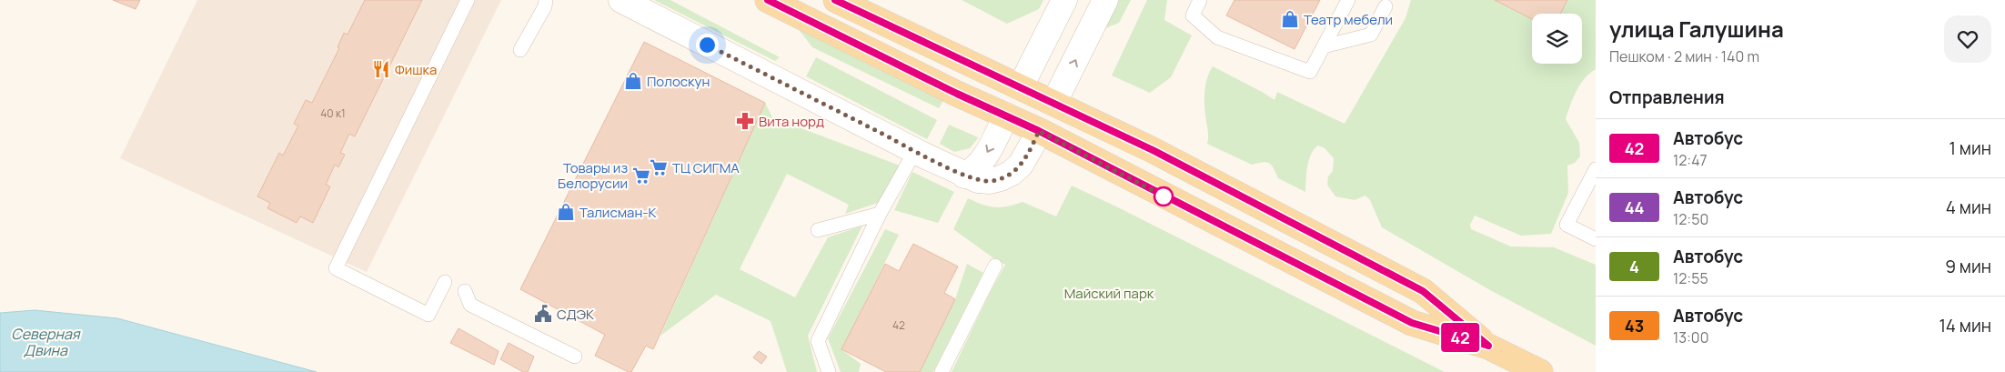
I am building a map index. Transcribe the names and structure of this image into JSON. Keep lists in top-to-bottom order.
{
  "water": ["Северная Двина"],
  "parks": ["Майский парк"],
  "places": {
    "shop": ["Театр мебели", "Полоскун", "Талисман-К"],
    "restaurant": ["Фишка"],
    "pharmacy": ["Вита норд"],
    "supermarket": ["ТЦ СИГМА", "Товары из Белорусии"],
    "public building": ["СДЭК"]
  },
  "lines": ["bus line 42"],
  "house_numbers": ["40 к1", "42"],
  "page": {
    "on_map": "42",
    "heading": [
      ["улица Галушина", "Пешком · 2 мин · 140 m"],
      "Отправления"
    ],
    "list": [
      {
        "mark": "42",
        "name": "Автобус",
        "note": "12:47",
        "value": "1 мин"
      },
      {
        "mark": "44",
        "name": "Автобус",
        "note": "12:50",
        "value": "4 мин"
      },
      {
        "mark": "4",
        "name": "Автобус",
        "note": "12:55",
        "value": "9 мин"
      },
      {
        "mark": "43",
        "name": "Автобус",
        "note": "13:00",
        "value": "14 мин"
      }
    ]
  }
}
